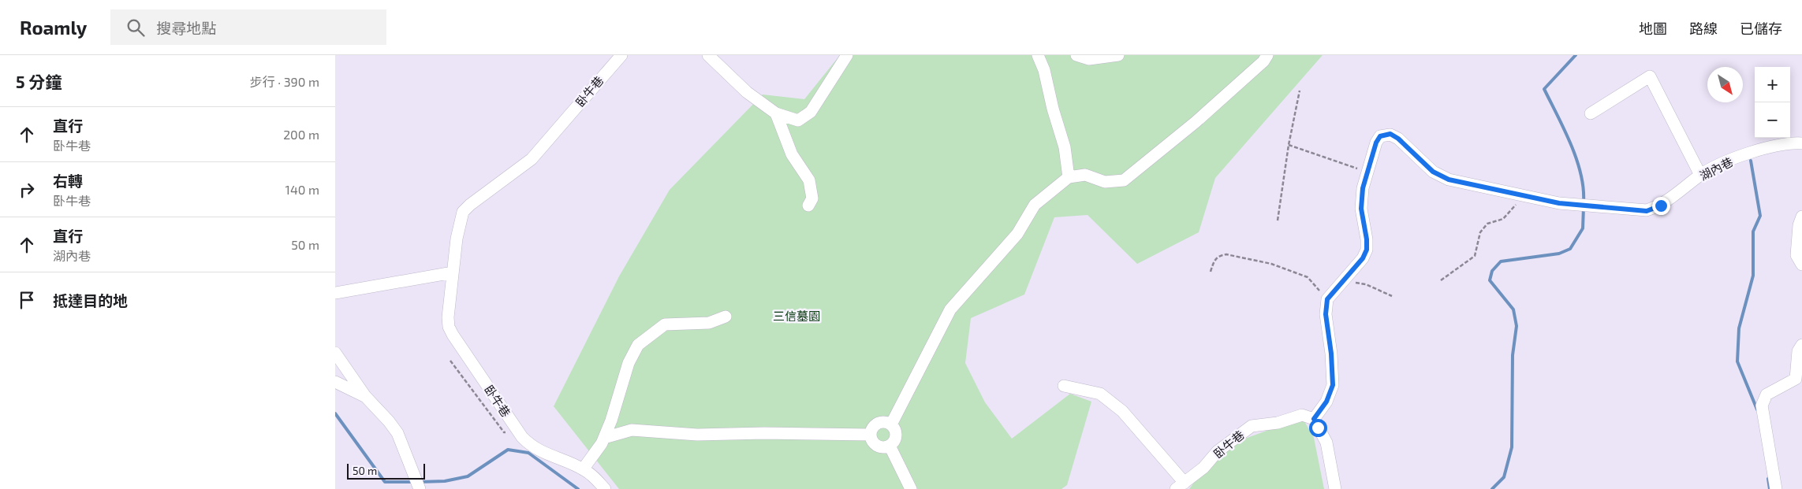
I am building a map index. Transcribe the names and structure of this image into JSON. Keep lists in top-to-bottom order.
{
  "streets": {
    "lane": ["卧牛巷", "湖內巷"]
  },
  "parks": ["三信墓園"],
  "scale_bar": "50 m",
  "north": "bottom right",
  "page": {
    "header": "Roamly",
    "search": "搜尋地點",
    "nav": ["地圖", "路線", "已儲存"],
    "heading": ["5 分鐘", "步行 · 390 m"],
    "map_buttons": ["+", "−"],
    "list": [
      ["直行", "卧牛巷", "200 m"],
      ["右轉", "卧牛巷", "140 m"],
      ["直行", "湖內巷", "50 m"],
      "抵達目的地"
    ],
    "scale": "50 m"
  }
}
